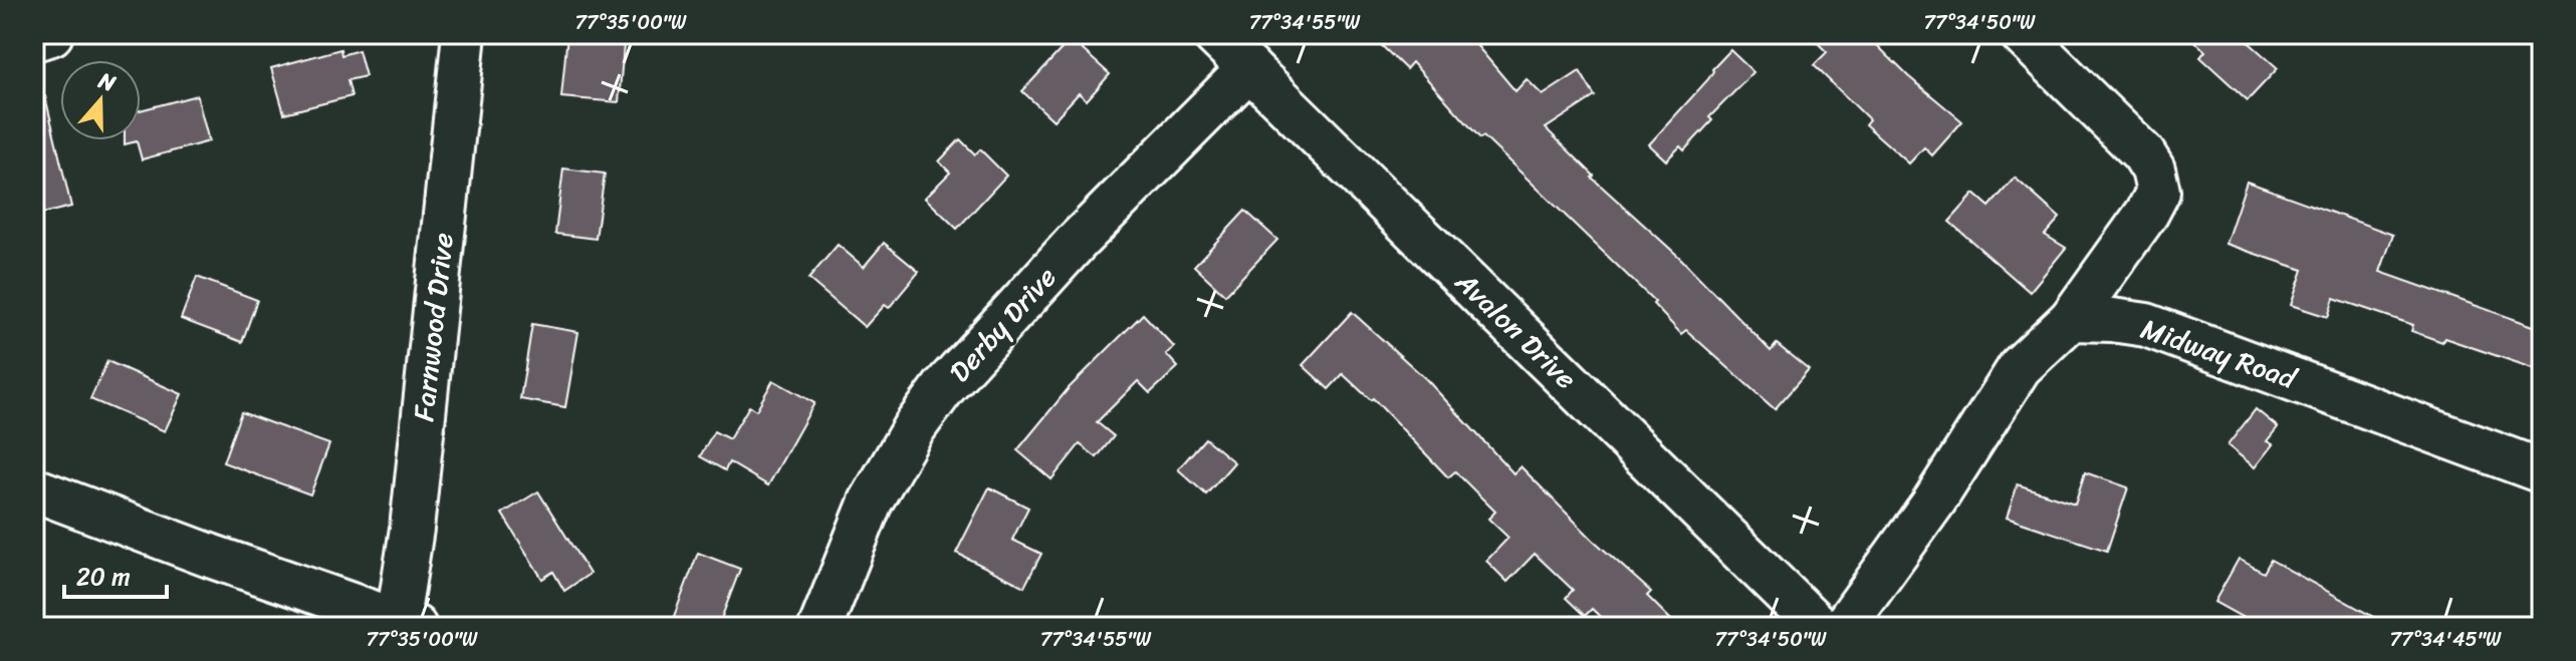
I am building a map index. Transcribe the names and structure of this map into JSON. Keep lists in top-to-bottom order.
{
  "streets": {
    "street": [
      "Derby Drive",
      "Farnwood Drive",
      "Avalon Drive",
      "Midway Road"
    ]
  },
  "crossings": [
    ["Derby Drive", "Avalon Drive"]
  ],
  "scale_bar": "20 m",
  "north": "top",
  "coordinates": [
    "77°35'00\"W",
    "77°34'55\"W",
    "77°34'50\"W",
    "77°34'45\"W"
  ]
}
